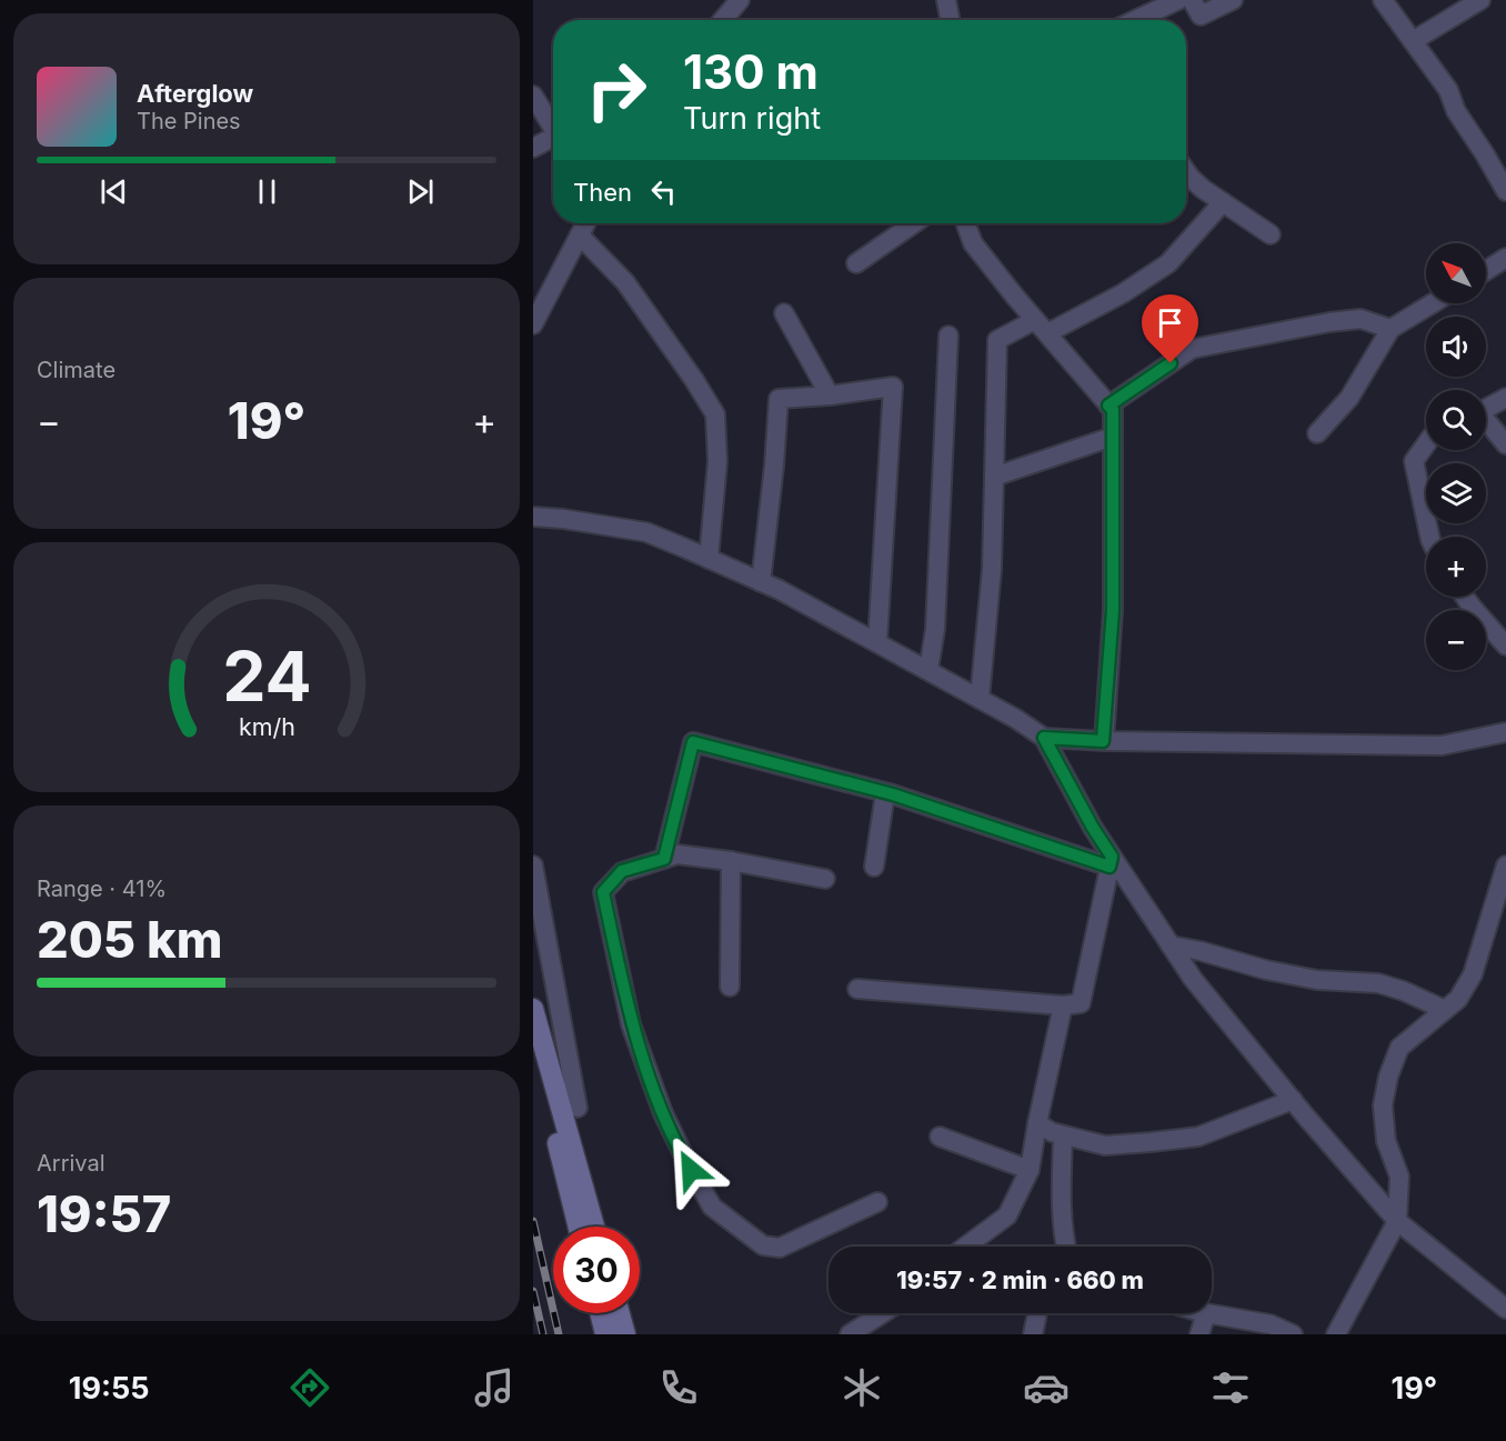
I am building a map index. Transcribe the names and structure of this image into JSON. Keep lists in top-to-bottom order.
{
  "north": "top left",
  "page": {
    "turn": ["130 m", "Turn right"],
    "song": ["Afterglow", "The Pines"],
    "then": "Then",
    "map_buttons": ["+", "−"],
    "tile": [
      "Climate",
      ["Range · 41%", "205 km"],
      ["Arrival", "19:57"]
    ],
    "heat": ["−", "19°", "+"],
    "limit": "30",
    "trip": "19:57 · 2 min · 660 m",
    "tabs": ["19:55", "19°"],
    "gauge": ["24", "km/h"]
  }
}
